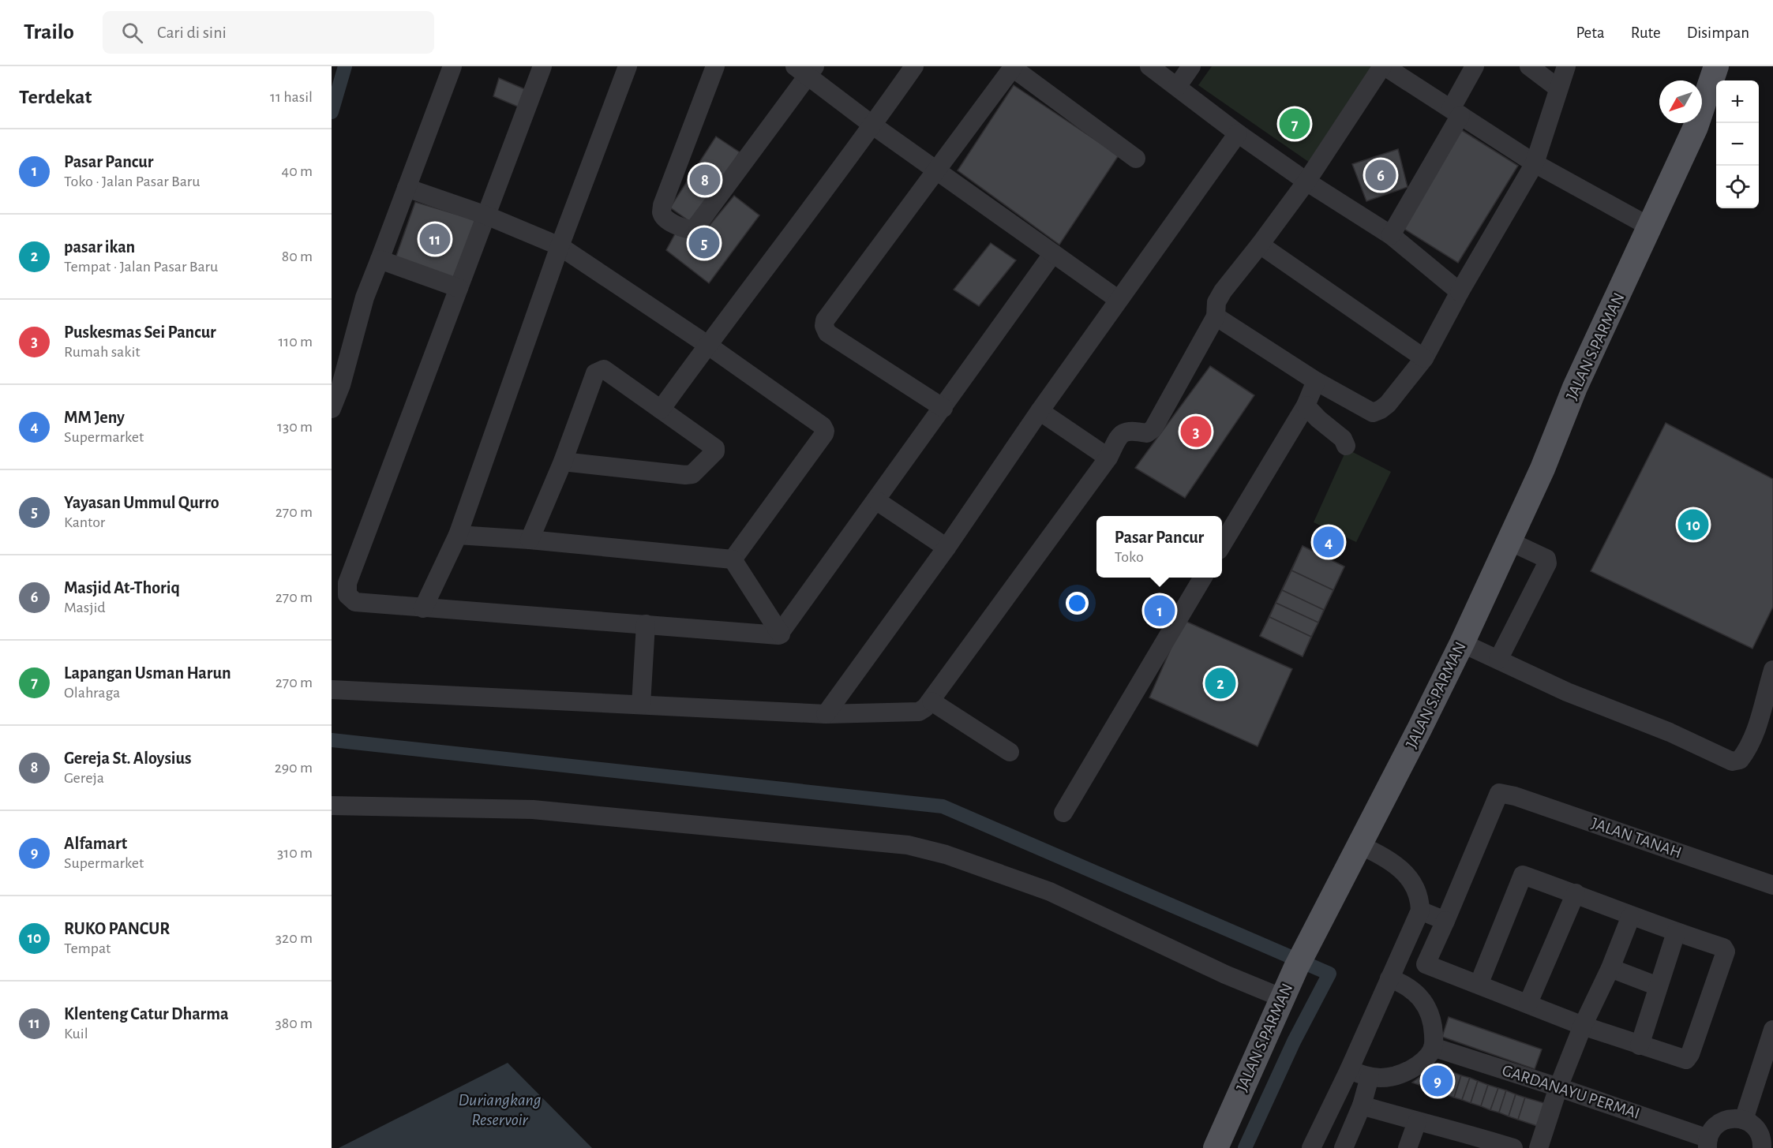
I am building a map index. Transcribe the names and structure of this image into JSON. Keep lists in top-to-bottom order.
{
  "streets": {
    "main road": ["JALAN S.PARMAN"],
    "street": ["JALAN TANAH", "GARDANAYU PERMAI"]
  },
  "water": ["Duriangkang Reservoir"],
  "north": "bottom left",
  "page": {
    "header": "Trailo",
    "search": "Cari di sini",
    "nav": ["Peta", "Rute", "Disimpan"],
    "heading": ["Terdekat", "11 hasil"],
    "map_buttons": ["+", "−"],
    "pins": [
      "7",
      "6",
      "8",
      "11",
      "5",
      "3",
      "10",
      "4",
      "1",
      "2",
      "9"
    ],
    "list": [
      {
        "mark": "1",
        "name": "Pasar Pancur",
        "note": "Toko · Jalan Pasar Baru",
        "value": "40 m"
      },
      {
        "mark": "2",
        "name": "pasar ikan",
        "note": "Tempat · Jalan Pasar Baru",
        "value": "80 m"
      },
      {
        "mark": "3",
        "name": "Puskesmas Sei Pancur",
        "note": "Rumah sakit",
        "value": "110 m"
      },
      {
        "mark": "4",
        "name": "MM Jeny",
        "note": "Supermarket",
        "value": "130 m"
      },
      {
        "mark": "5",
        "name": "Yayasan Ummul Qurro",
        "note": "Kantor",
        "value": "270 m"
      },
      {
        "mark": "6",
        "name": "Masjid At-Thoriq",
        "note": "Masjid",
        "value": "270 m"
      },
      {
        "mark": "7",
        "name": "Lapangan Usman Harun",
        "note": "Olahraga",
        "value": "270 m"
      },
      {
        "mark": "8",
        "name": "Gereja St. Aloysius",
        "note": "Gereja",
        "value": "290 m"
      },
      {
        "mark": "9",
        "name": "Alfamart",
        "note": "Supermarket",
        "value": "310 m"
      },
      {
        "mark": "10",
        "name": "RUKO PANCUR",
        "note": "Tempat",
        "value": "320 m"
      },
      {
        "mark": "11",
        "name": "Klenteng Catur Dharma",
        "note": "Kuil",
        "value": "380 m"
      }
    ],
    "popup": ["Pasar Pancur", "Toko"]
  }
}
